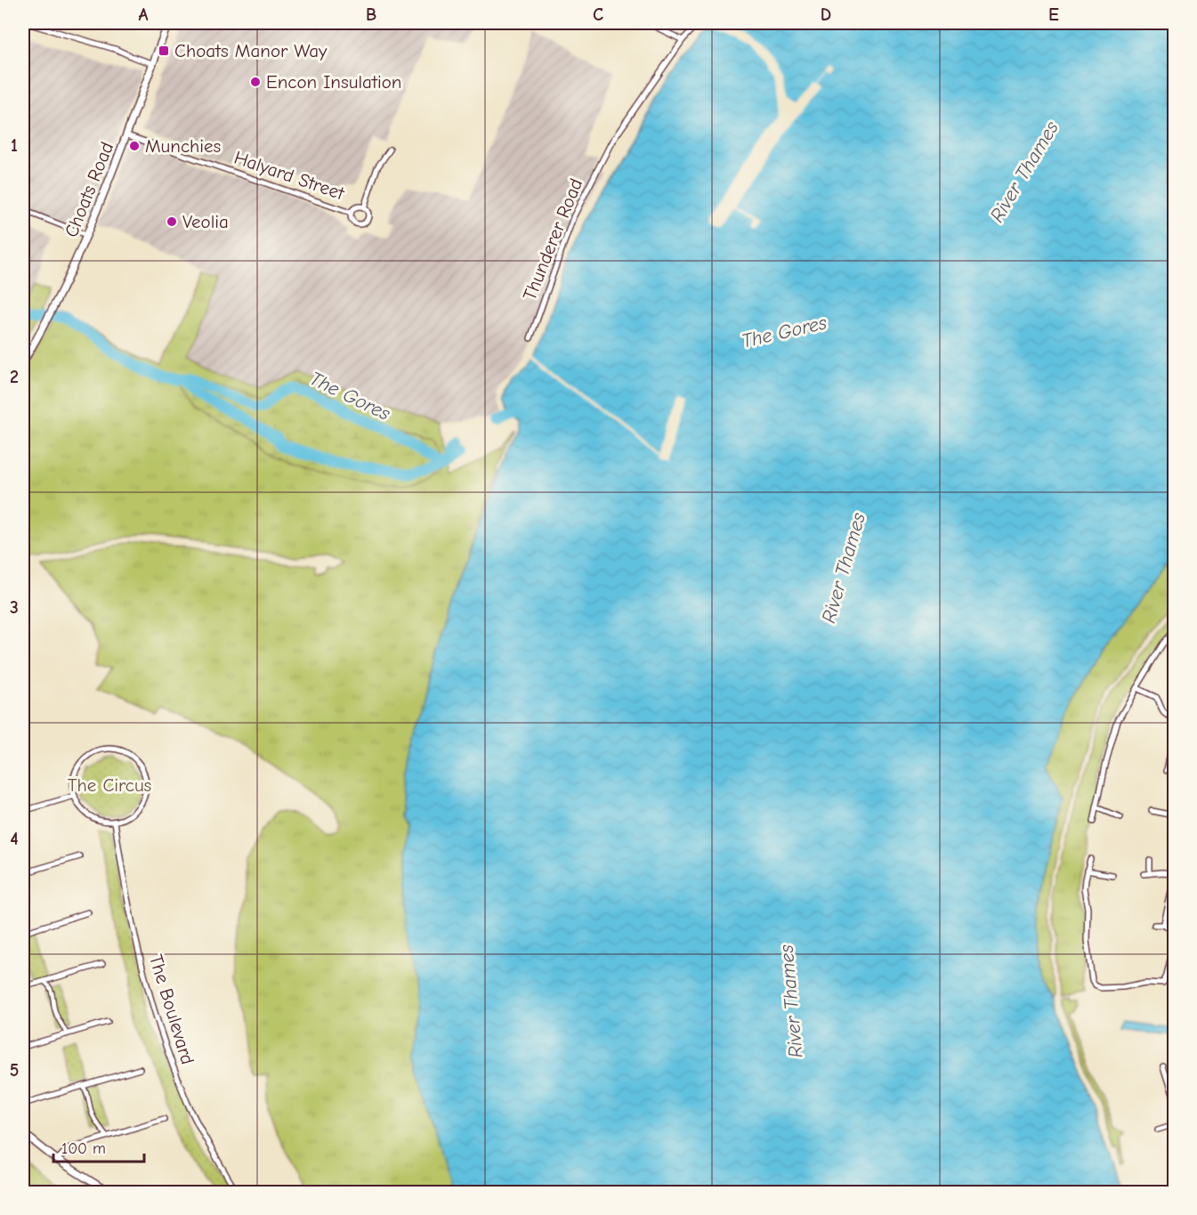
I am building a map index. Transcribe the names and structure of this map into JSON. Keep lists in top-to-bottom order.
{
  "streets": {
    "street": [
      "Halyard Street",
      "Choats Road",
      "Thunderer Road",
      "The Boulevard"
    ]
  },
  "crossings": [
    ["Halyard Street", "Choats Road"]
  ],
  "water": ["River Thames", "The Gores"],
  "parks": ["The Circus"],
  "places": {
    "transit": ["Choats Manor Way"],
    "other": ["Encon Insulation", "Munchies", "Veolia"]
  },
  "scale_bar": "100 m",
  "grid": {
    "columns": [
      "A",
      "B",
      "C",
      "D",
      "E"
    ],
    "rows": [
      "1",
      "2",
      "3",
      "4",
      "5"
    ]
  }
}
